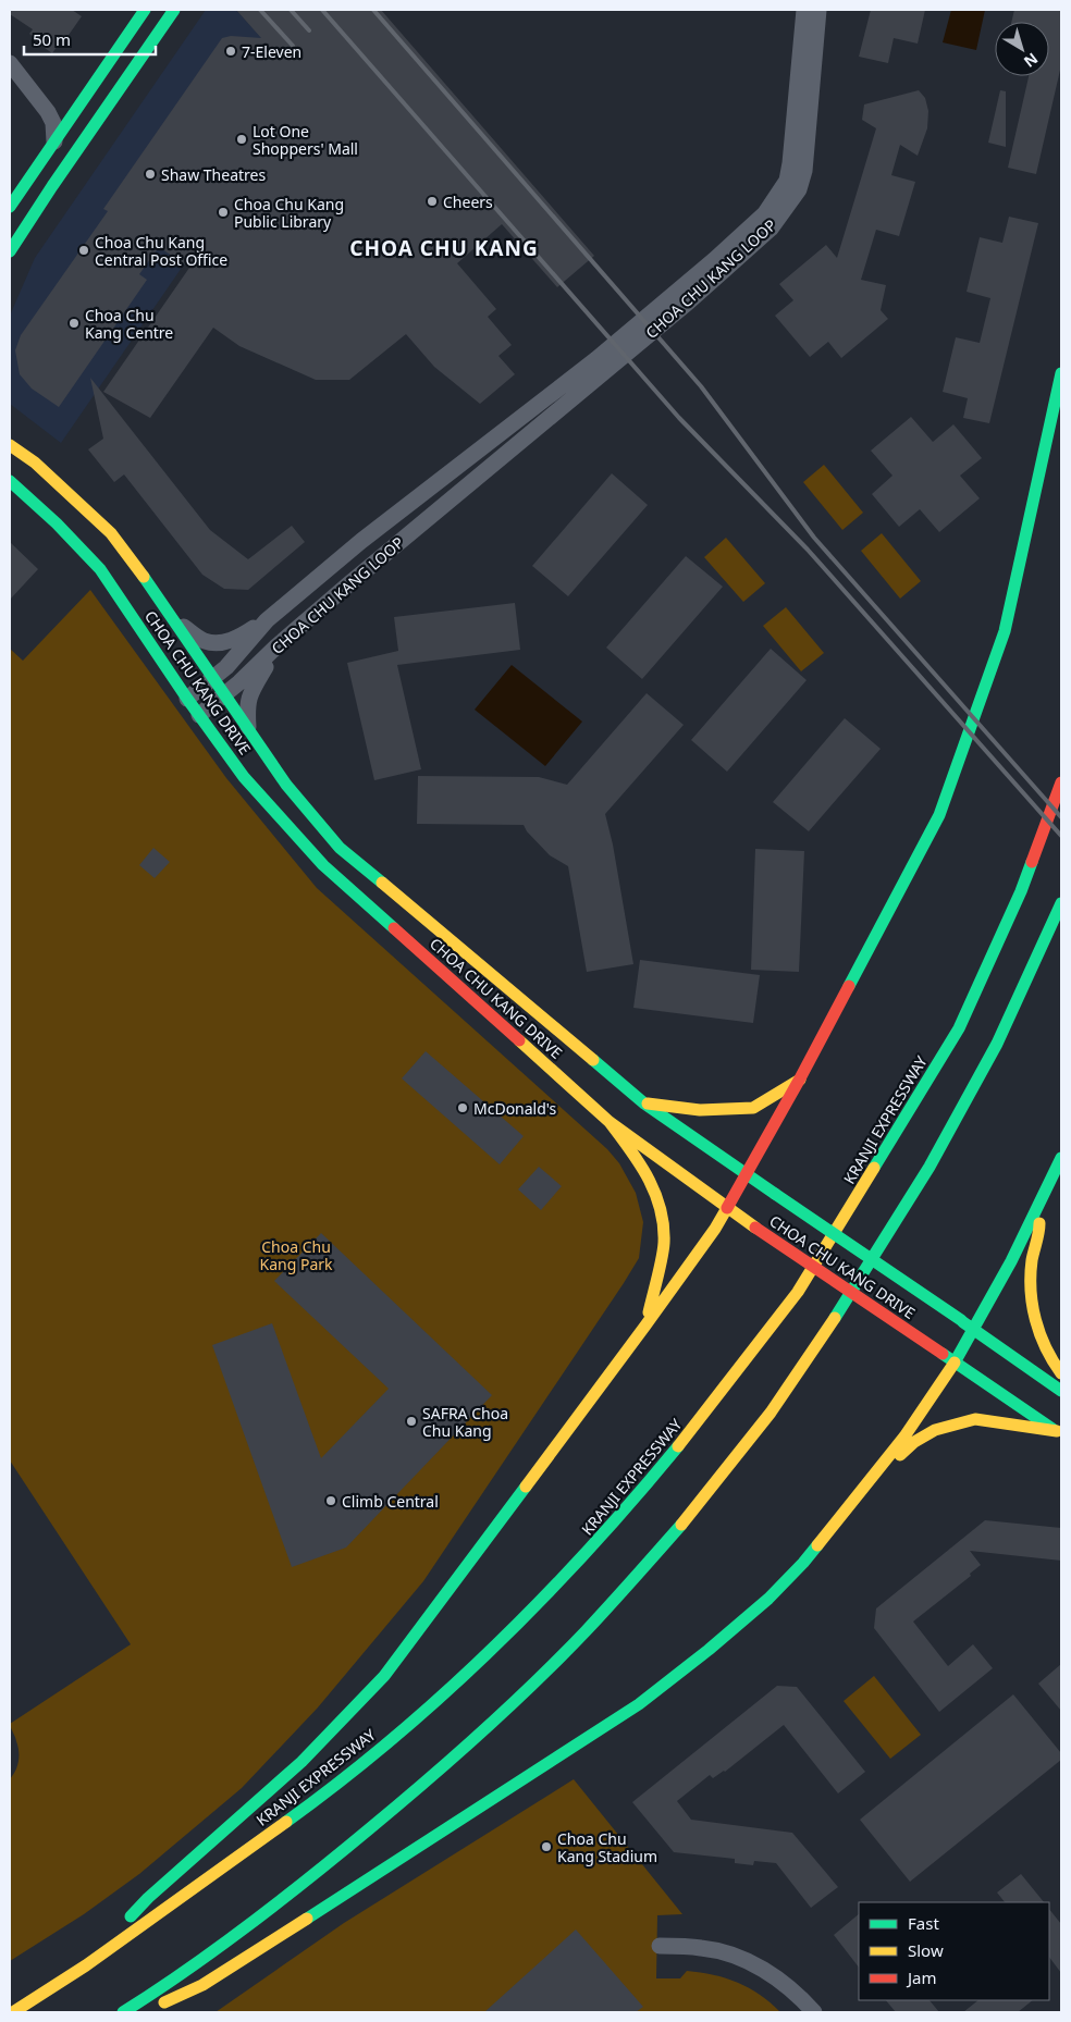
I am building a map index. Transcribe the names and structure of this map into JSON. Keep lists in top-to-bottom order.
{
  "streets": {
    "main road": ["CHOA CHU KANG DRIVE", "KRANJI EXPRESSWAY"],
    "street": ["CHOA CHU KANG LOOP"]
  },
  "crossings": [
    ["CHOA CHU KANG LOOP", "CHOA CHU KANG DRIVE"]
  ],
  "districts": ["CHOA CHU KANG"],
  "parks": ["Choa Chu Kang Park"],
  "places": [
    "7-Eleven",
    "Lot One Shoppers' Mall",
    "Shaw Theatres",
    "Cheers",
    "Choa Chu Kang Public Library",
    "Choa Chu Kang Central Post Office",
    "Choa Chu Kang Centre",
    "McDonald's",
    "SAFRA Choa Chu Kang",
    "Climb Central",
    "Choa Chu Kang Stadium"
  ],
  "legend": ["Fast", "Slow", "Jam"],
  "scale_bar": "50 m",
  "north": "bottom right"
}
